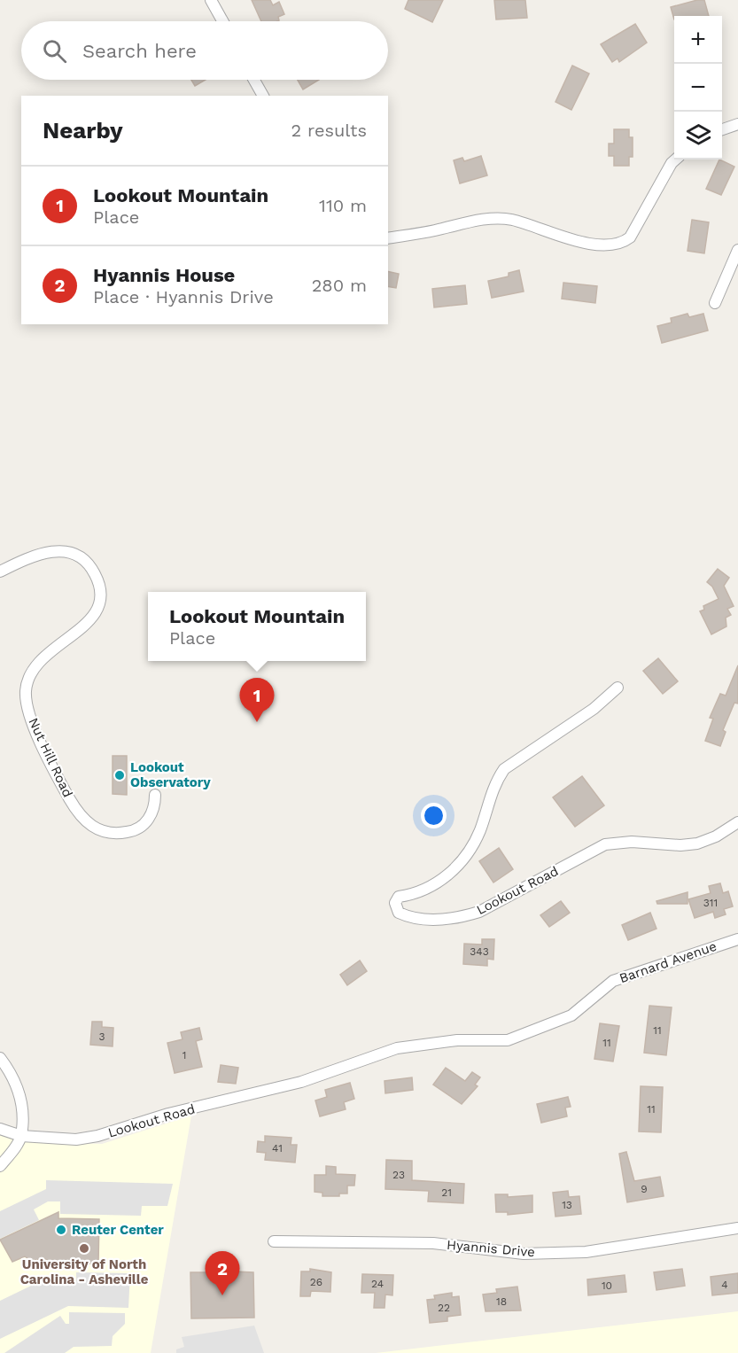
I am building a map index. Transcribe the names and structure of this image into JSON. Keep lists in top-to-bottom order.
{
  "streets": {
    "street": [
      "Nut Hill Road",
      "Lookout Road",
      "Barnard Avenue",
      "Hyannis Drive"
    ]
  },
  "crossings": [
    ["Lookout Road", "Barnard Avenue"]
  ],
  "places": ["Lookout Observatory", "Reuter Center", "University of North Carolina - Asheville"],
  "house_numbers": [
    "311",
    "343",
    "11",
    "3",
    "11",
    "1",
    "11",
    "41",
    "23",
    "9",
    "21",
    "13",
    "26",
    "24",
    "4",
    "10",
    "18",
    "22"
  ],
  "page": {
    "map_buttons": ["+", "−"],
    "search": "Search here",
    "heading": ["Nearby", "2 results"],
    "list": [
      {
        "mark": "1",
        "name": "Lookout Mountain",
        "note": "Place",
        "value": "110 m"
      },
      {
        "mark": "2",
        "name": "Hyannis House",
        "note": "Place · Hyannis Drive",
        "value": "280 m"
      }
    ],
    "popup": ["Lookout Mountain", "Place"],
    "pins": ["1", "2"]
  }
}
